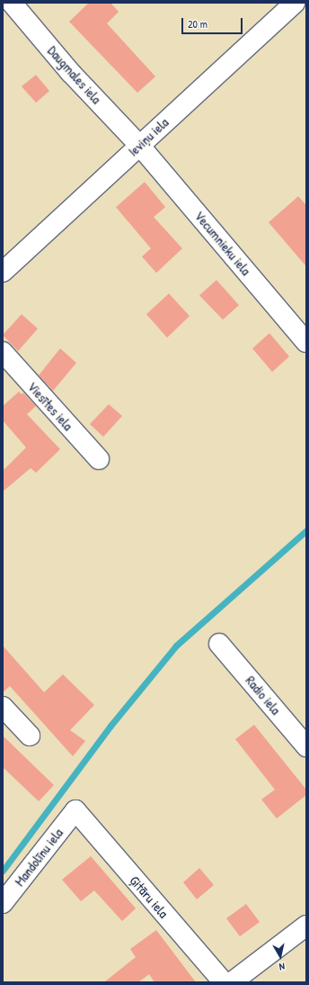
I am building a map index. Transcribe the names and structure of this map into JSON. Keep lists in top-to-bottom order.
{
  "streets": {
    "street": [
      "Daugmales iela",
      "Ieviņu iela",
      "Vecumnieku iela",
      "Viesītes iela",
      "Radio iela",
      "Mandolīnu iela",
      "Ģitāru iela"
    ]
  },
  "crossings": [
    ["Daugmales iela", "Ieviņu iela"],
    ["Daugmales iela", "Vecumnieku iela"],
    ["Ieviņu iela", "Vecumnieku iela"],
    ["Mandolīnu iela", "Ģitāru iela"]
  ],
  "scale_bar": "20 m",
  "north": "bottom"
}
